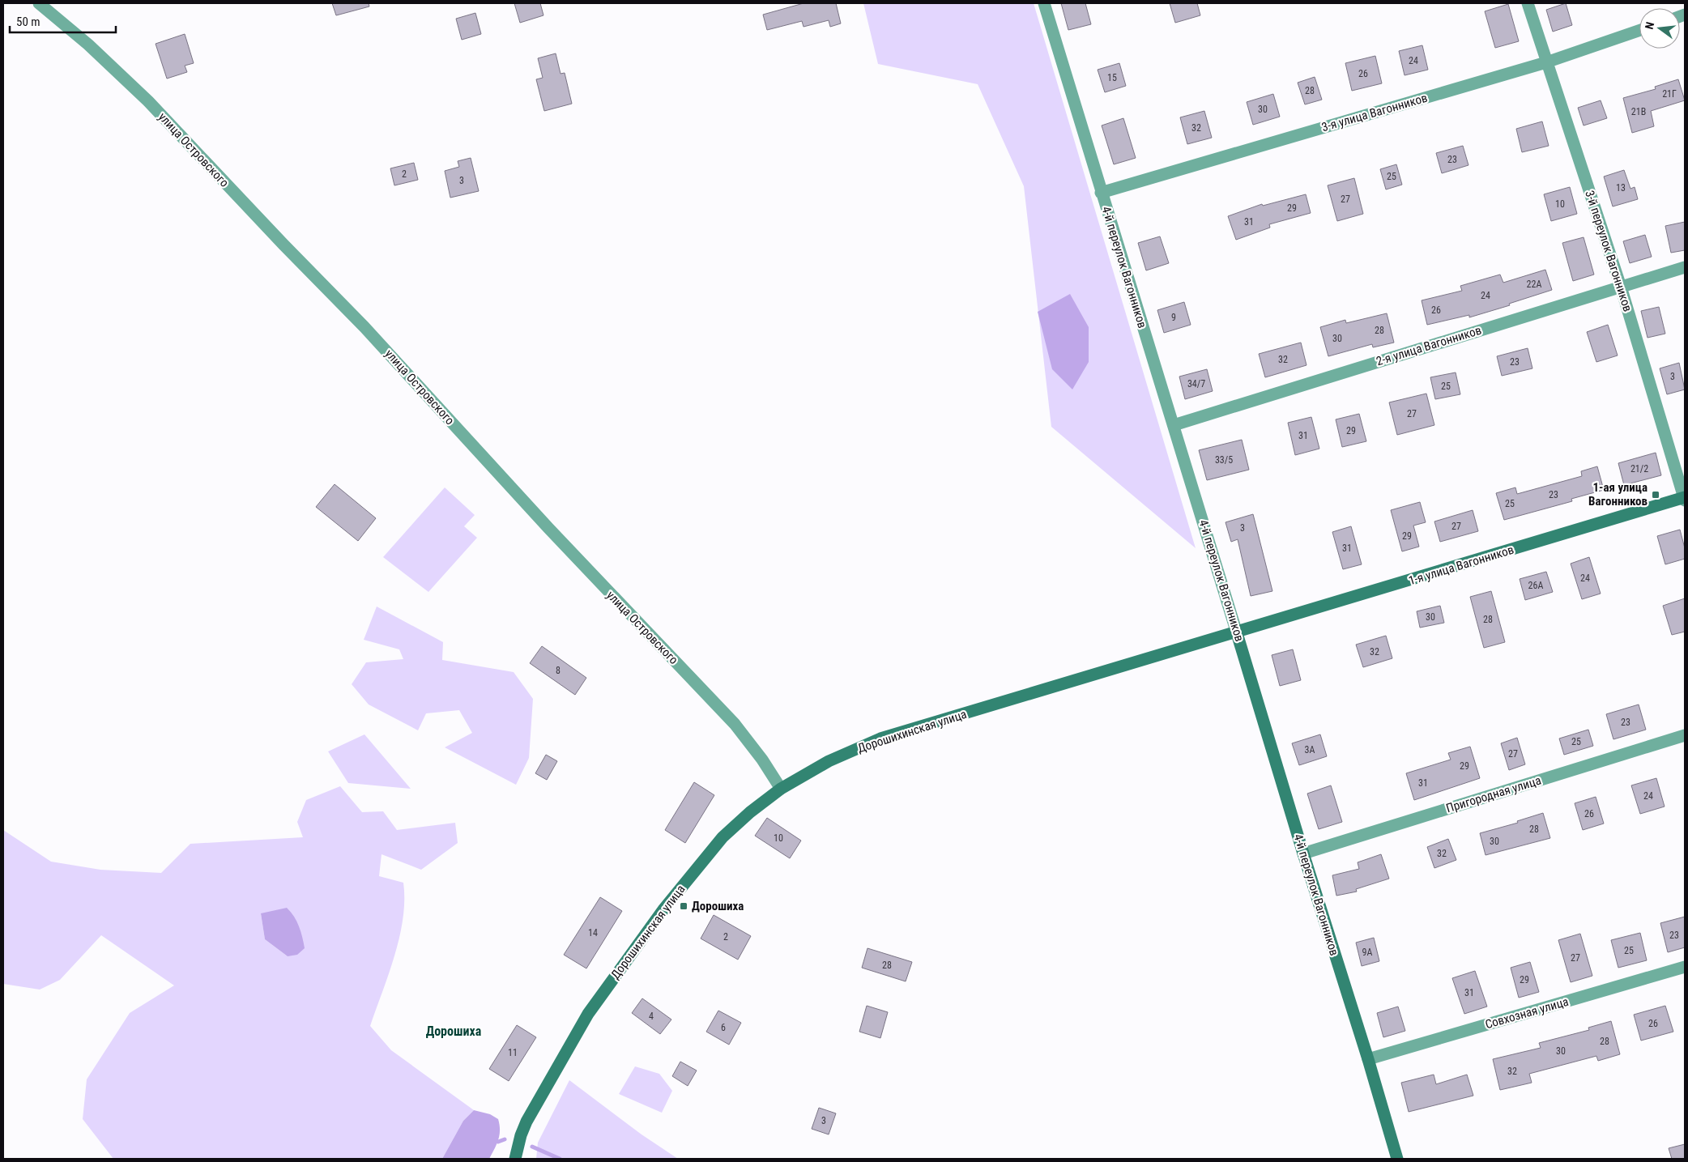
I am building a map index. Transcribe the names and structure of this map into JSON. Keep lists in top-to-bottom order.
{
  "streets": {
    "street": [
      "3-я улица Вагонников",
      "улица Островского",
      "3-й переулок Вагонников",
      "4-й переулок Вагонников",
      "2-я улица Вагонников",
      "1-я улица Вагонников",
      "Дорошихинская улица",
      "Пригородная улица",
      "Совхозная улица"
    ]
  },
  "crossings": [
    ["3-я улица Вагонников", "3-й переулок Вагонников"],
    ["3-я улица Вагонников", "4-й переулок Вагонников"],
    ["улица Островского", "Дорошихинская улица"],
    ["3-й переулок Вагонников", "2-я улица Вагонников"],
    ["3-й переулок Вагонников", "1-я улица Вагонников"],
    ["4-й переулок Вагонников", "2-я улица Вагонников"],
    ["4-й переулок Вагонников", "1-я улица Вагонников"],
    ["4-й переулок Вагонников", "Дорошихинская улица"],
    ["4-й переулок Вагонников", "Пригородная улица"],
    ["4-й переулок Вагонников", "Совхозная улица"],
    ["1-я улица Вагонников", "Дорошихинская улица"]
  ],
  "districts": ["Дорошиха"],
  "places": {
    "transit": ["1-ая улица Вагонников", "Дорошиха"]
  },
  "house_numbers": [
    "24",
    "26",
    "15",
    "28",
    "21Г",
    "30",
    "21В",
    "32",
    "23",
    "2",
    "25",
    "3",
    "13",
    "27",
    "10",
    "29",
    "31",
    "22А",
    "24",
    "26",
    "9",
    "28",
    "30",
    "32",
    "23",
    "3",
    "34/7",
    "25",
    "27",
    "29",
    "31",
    "33/5",
    "21/2",
    "23",
    "25",
    "27",
    "3",
    "29",
    "31",
    "24",
    "26А",
    "30",
    "28",
    "32",
    "8",
    "23",
    "25",
    "3А",
    "27",
    "29",
    "31",
    "24",
    "26",
    "28",
    "10",
    "30",
    "32",
    "14",
    "23",
    "2",
    "25",
    "9А",
    "27",
    "28",
    "29",
    "31",
    "4",
    "26",
    "6",
    "28",
    "30",
    "11",
    "32",
    "3"
  ],
  "scale_bar": "50 m",
  "north": "left"
}
